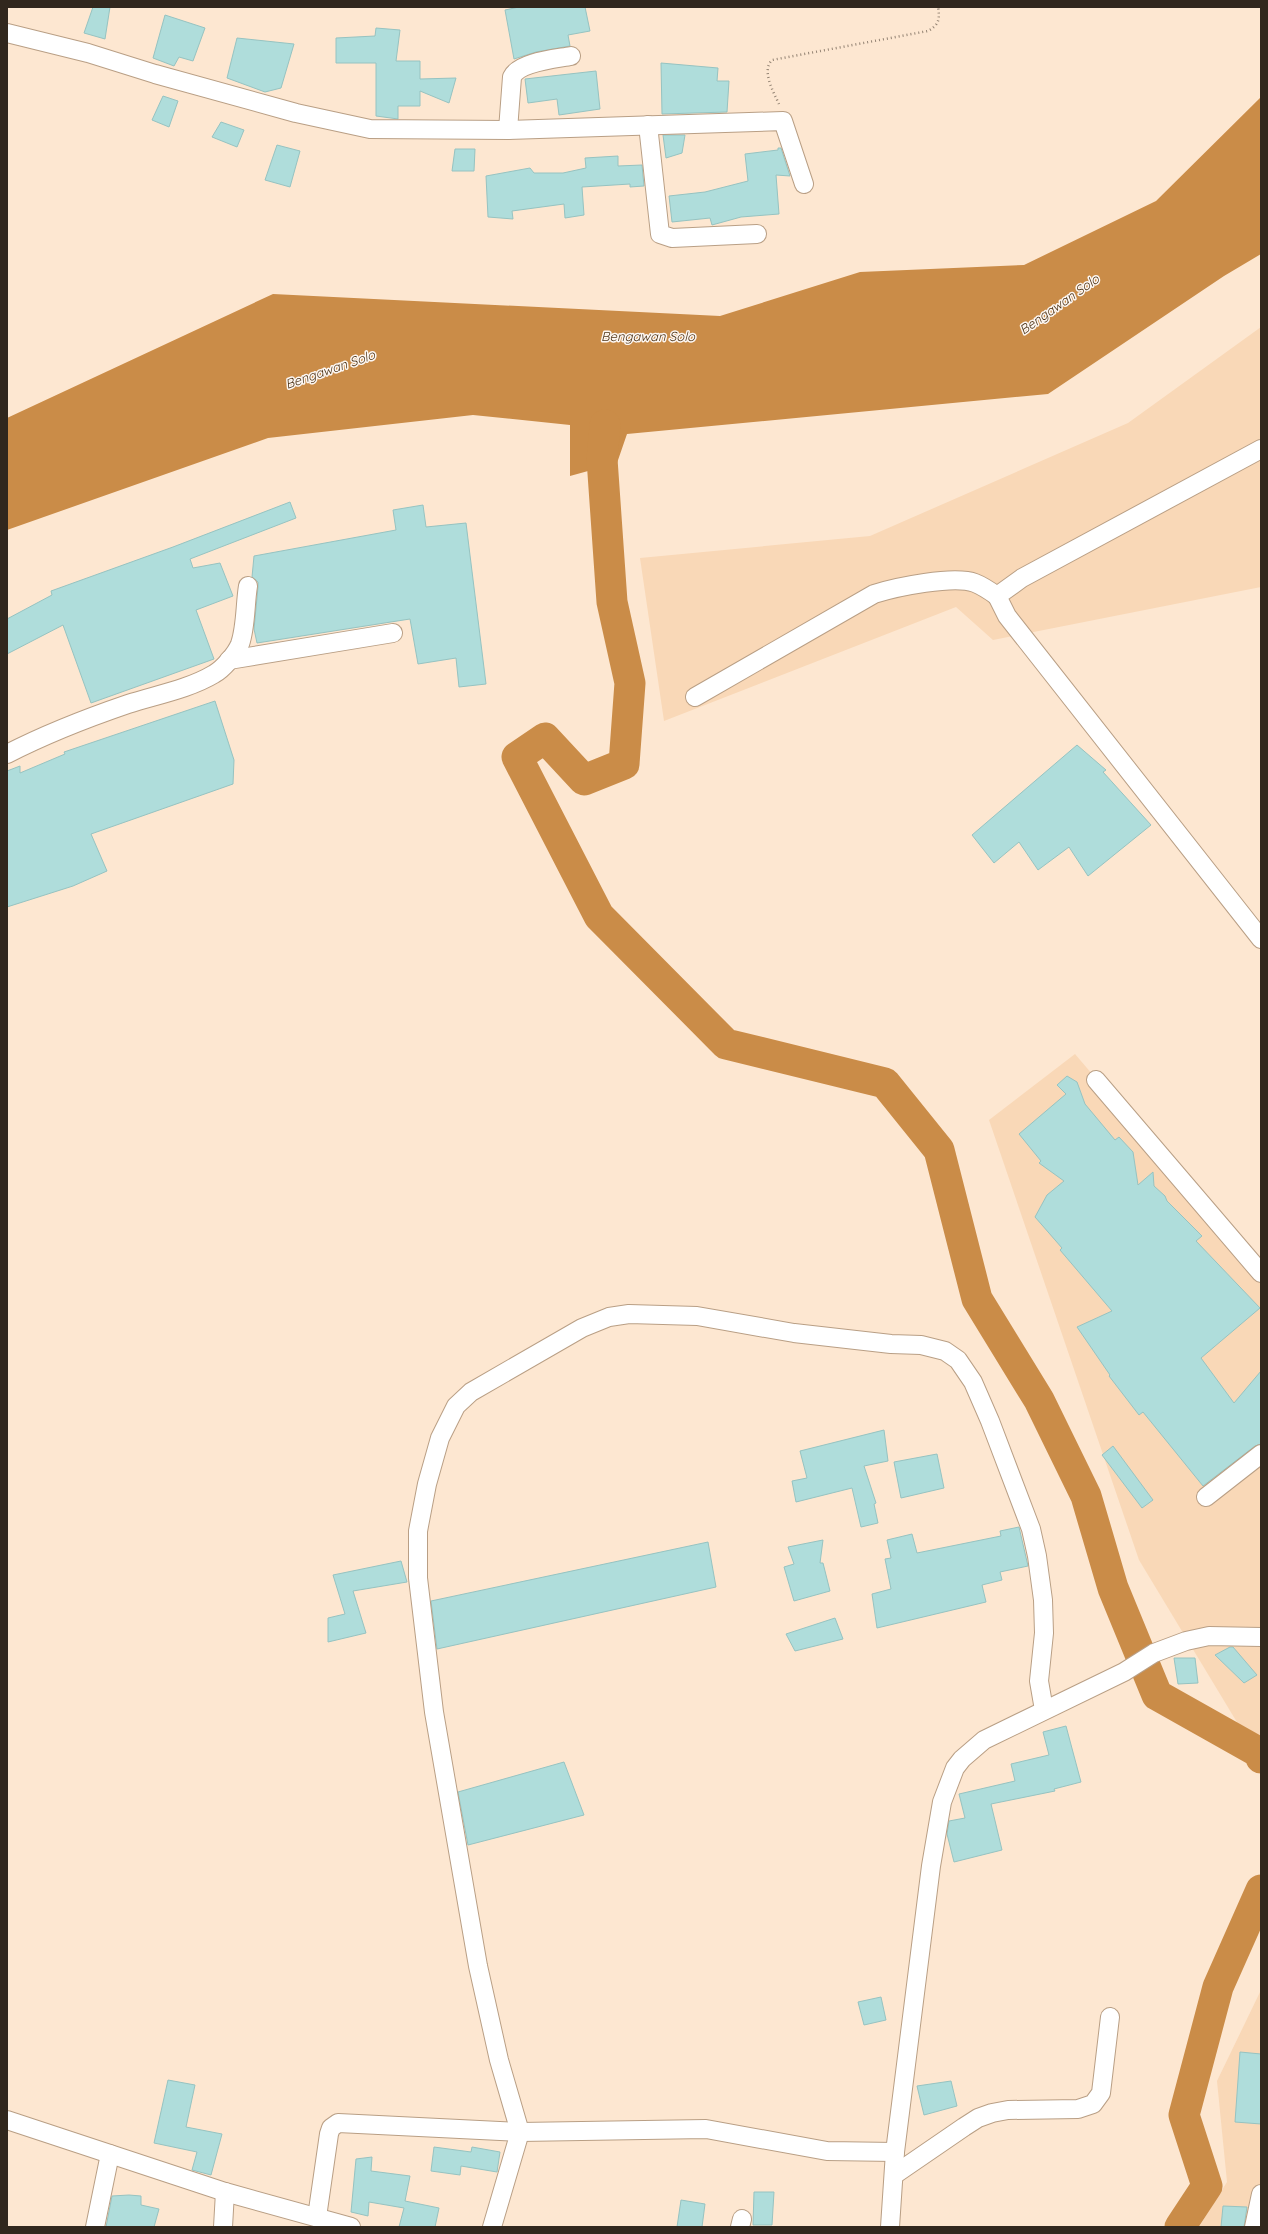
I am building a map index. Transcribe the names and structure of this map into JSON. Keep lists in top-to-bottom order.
{
  "water": ["Bengawan Solo"]
}
